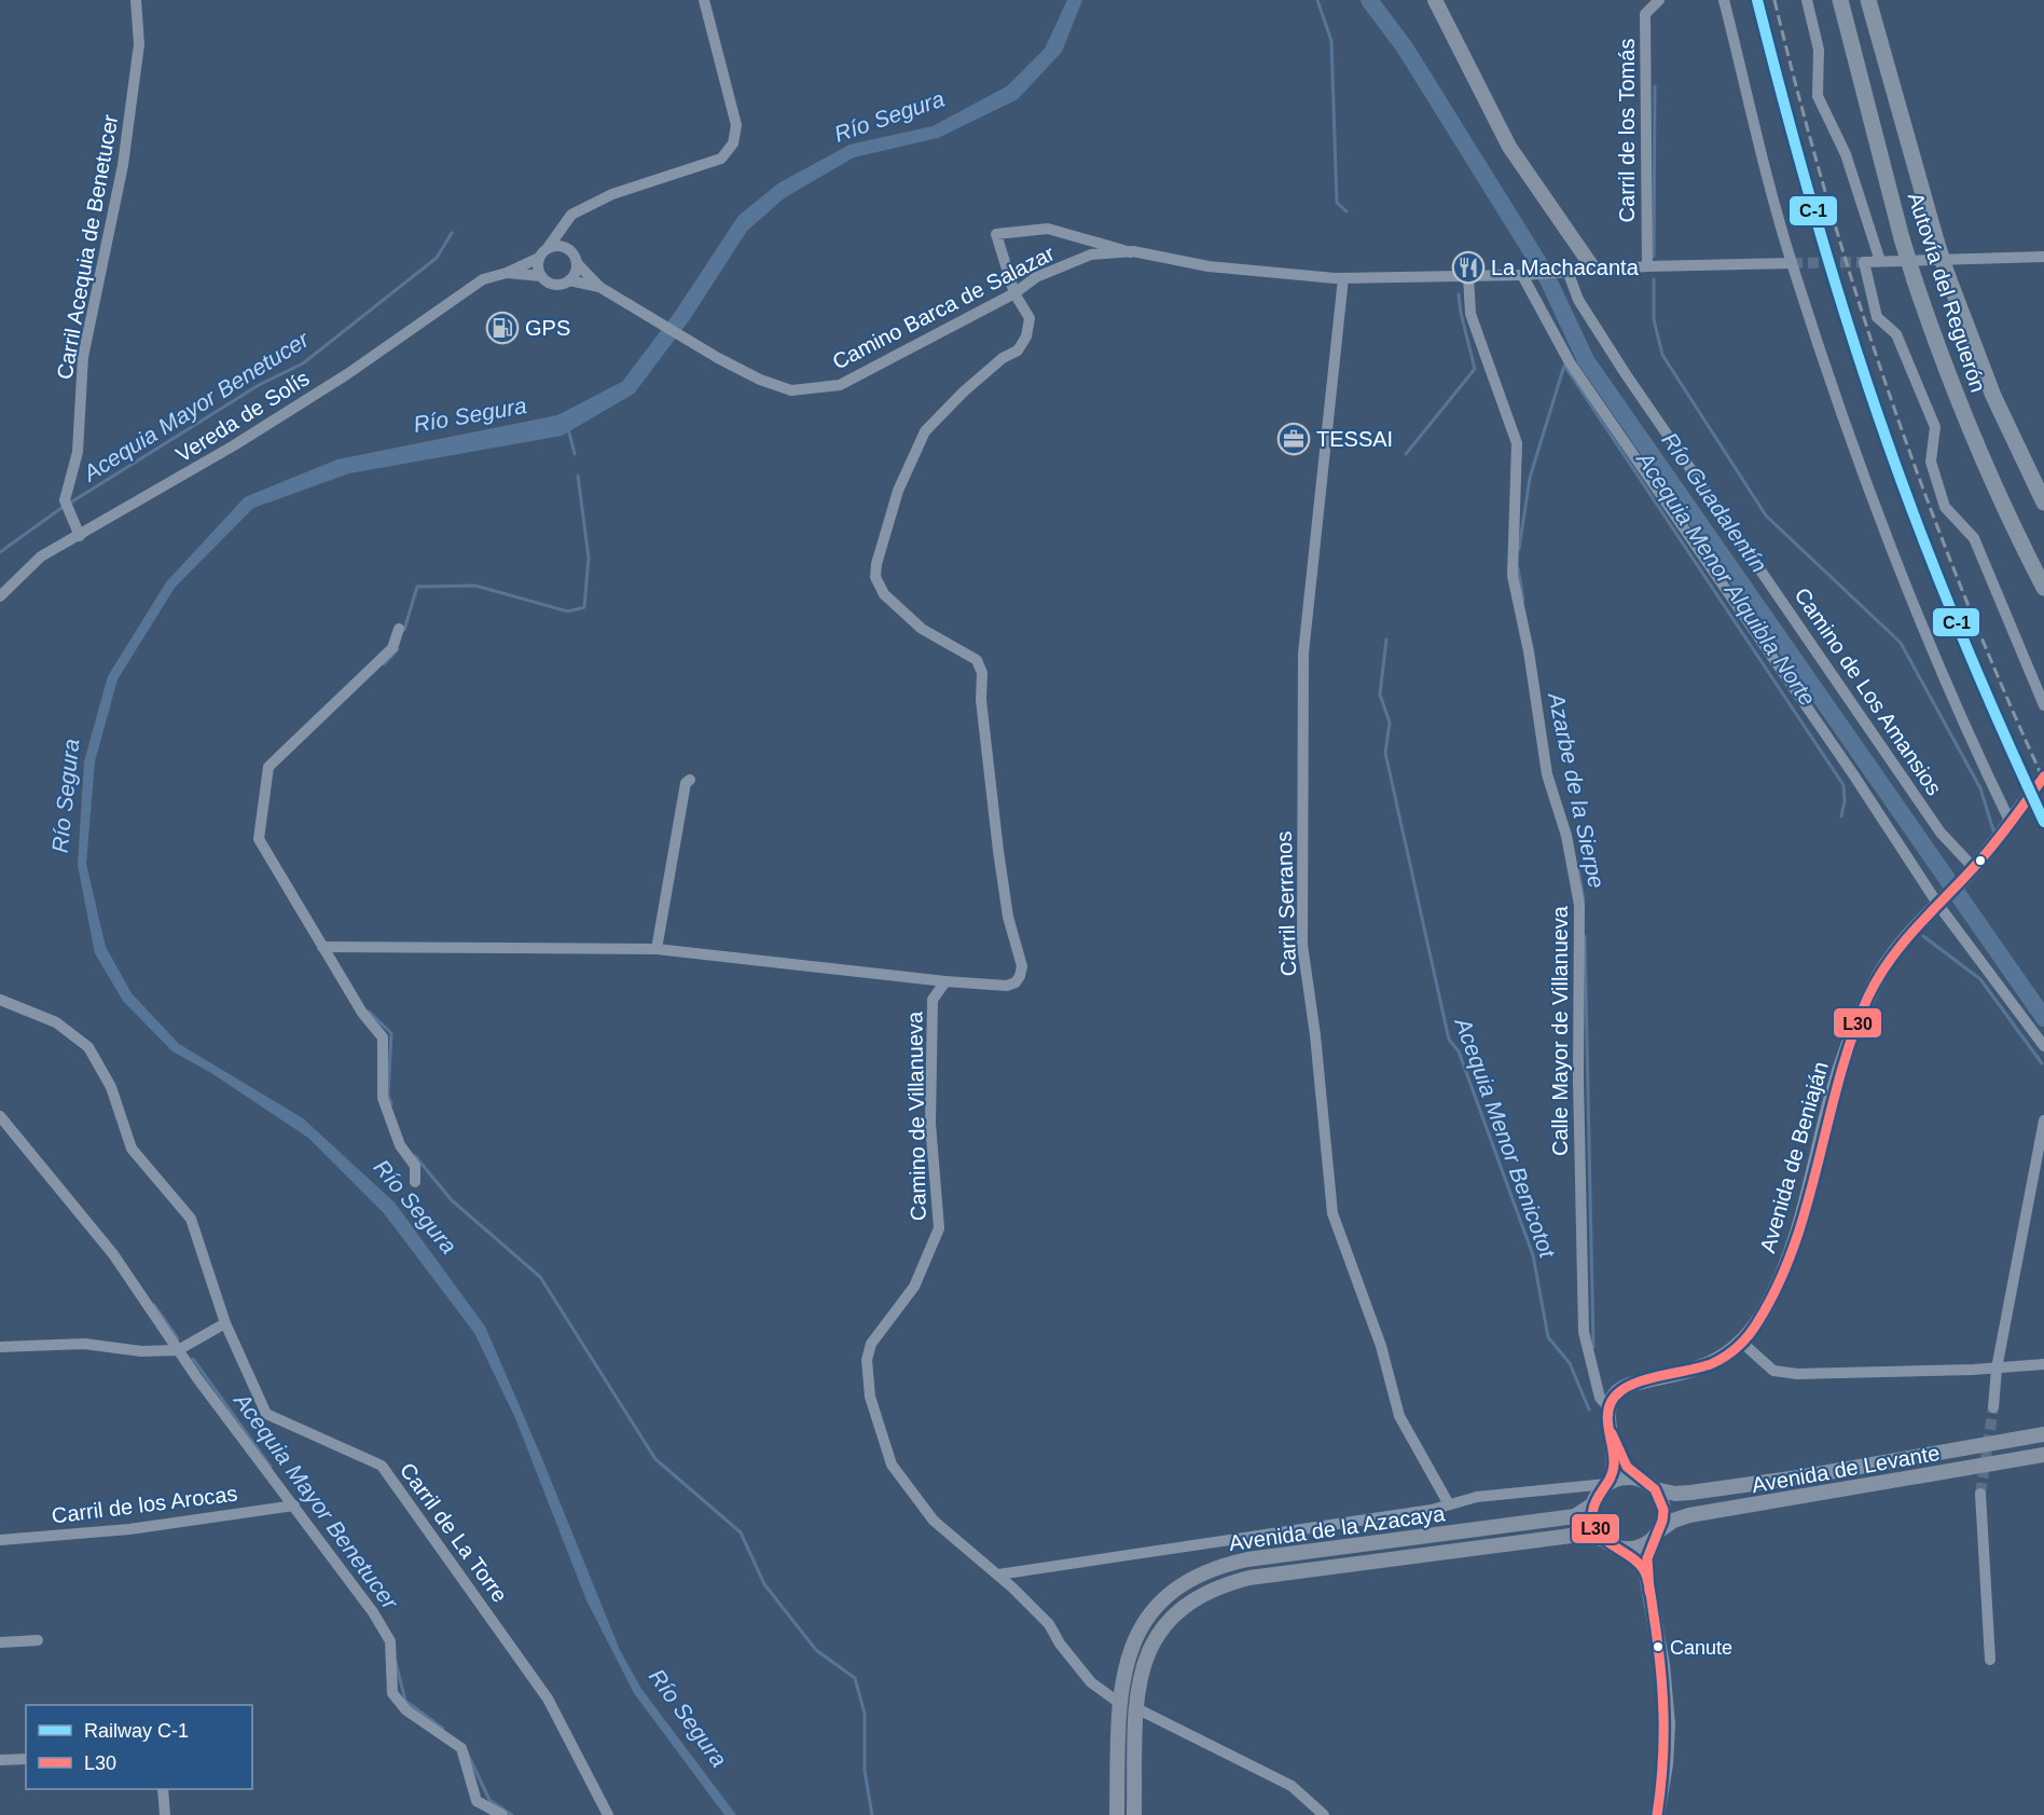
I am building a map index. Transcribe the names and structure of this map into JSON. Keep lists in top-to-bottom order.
{
  "streets": {
    "highway": ["Autovía del Reguerón"],
    "main road": ["Avenida de Beniaján", "Avenida de Levante", "Avenida de la Azacaya"],
    "street": [
      "Carril de los Tomás",
      "Carril Acequia de Benetucer",
      "Camino Barca de Salazar",
      "Vereda de Solís",
      "Camino de Los Amansios",
      "Carril Serranos",
      "Calle Mayor de Villanueva",
      "Camino de Villanueva",
      "Carril de los Arocas",
      "Carril de La Torre"
    ]
  },
  "crossings": [
    ["Carril de los Tomás", "Camino Barca de Salazar"],
    ["Carril Acequia de Benetucer", "Vereda de Solís"],
    ["Camino Barca de Salazar", "Vereda de Solís"],
    ["Camino Barca de Salazar", "Camino de Los Amansios"],
    ["Camino Barca de Salazar", "Carril Serranos"],
    ["Camino Barca de Salazar", "Calle Mayor de Villanueva"],
    ["Camino de Los Amansios", "Avenida de Beniaján"],
    ["Calle Mayor de Villanueva", "Avenida de Beniaján"],
    ["Camino de Villanueva", "Avenida de la Azacaya"],
    ["Avenida de Levante", "Avenida de la Azacaya"]
  ],
  "water": [
    "Río Segura",
    "Acequia Mayor Benetucer",
    "Río Guadalentín",
    "Acequia Menor Alquibla Norte",
    "Azarbe de la Sierpe",
    "Acequia Menor Benicotot"
  ],
  "places": {
    "restaurant": ["La Machacanta"],
    "fuel station": ["GPS"],
    "office": ["TESSAI"],
    "other": ["Canute"]
  },
  "lines": ["rail line C-1", "transit line L30"],
  "legend": ["Railway C-1", "L30"]
}
